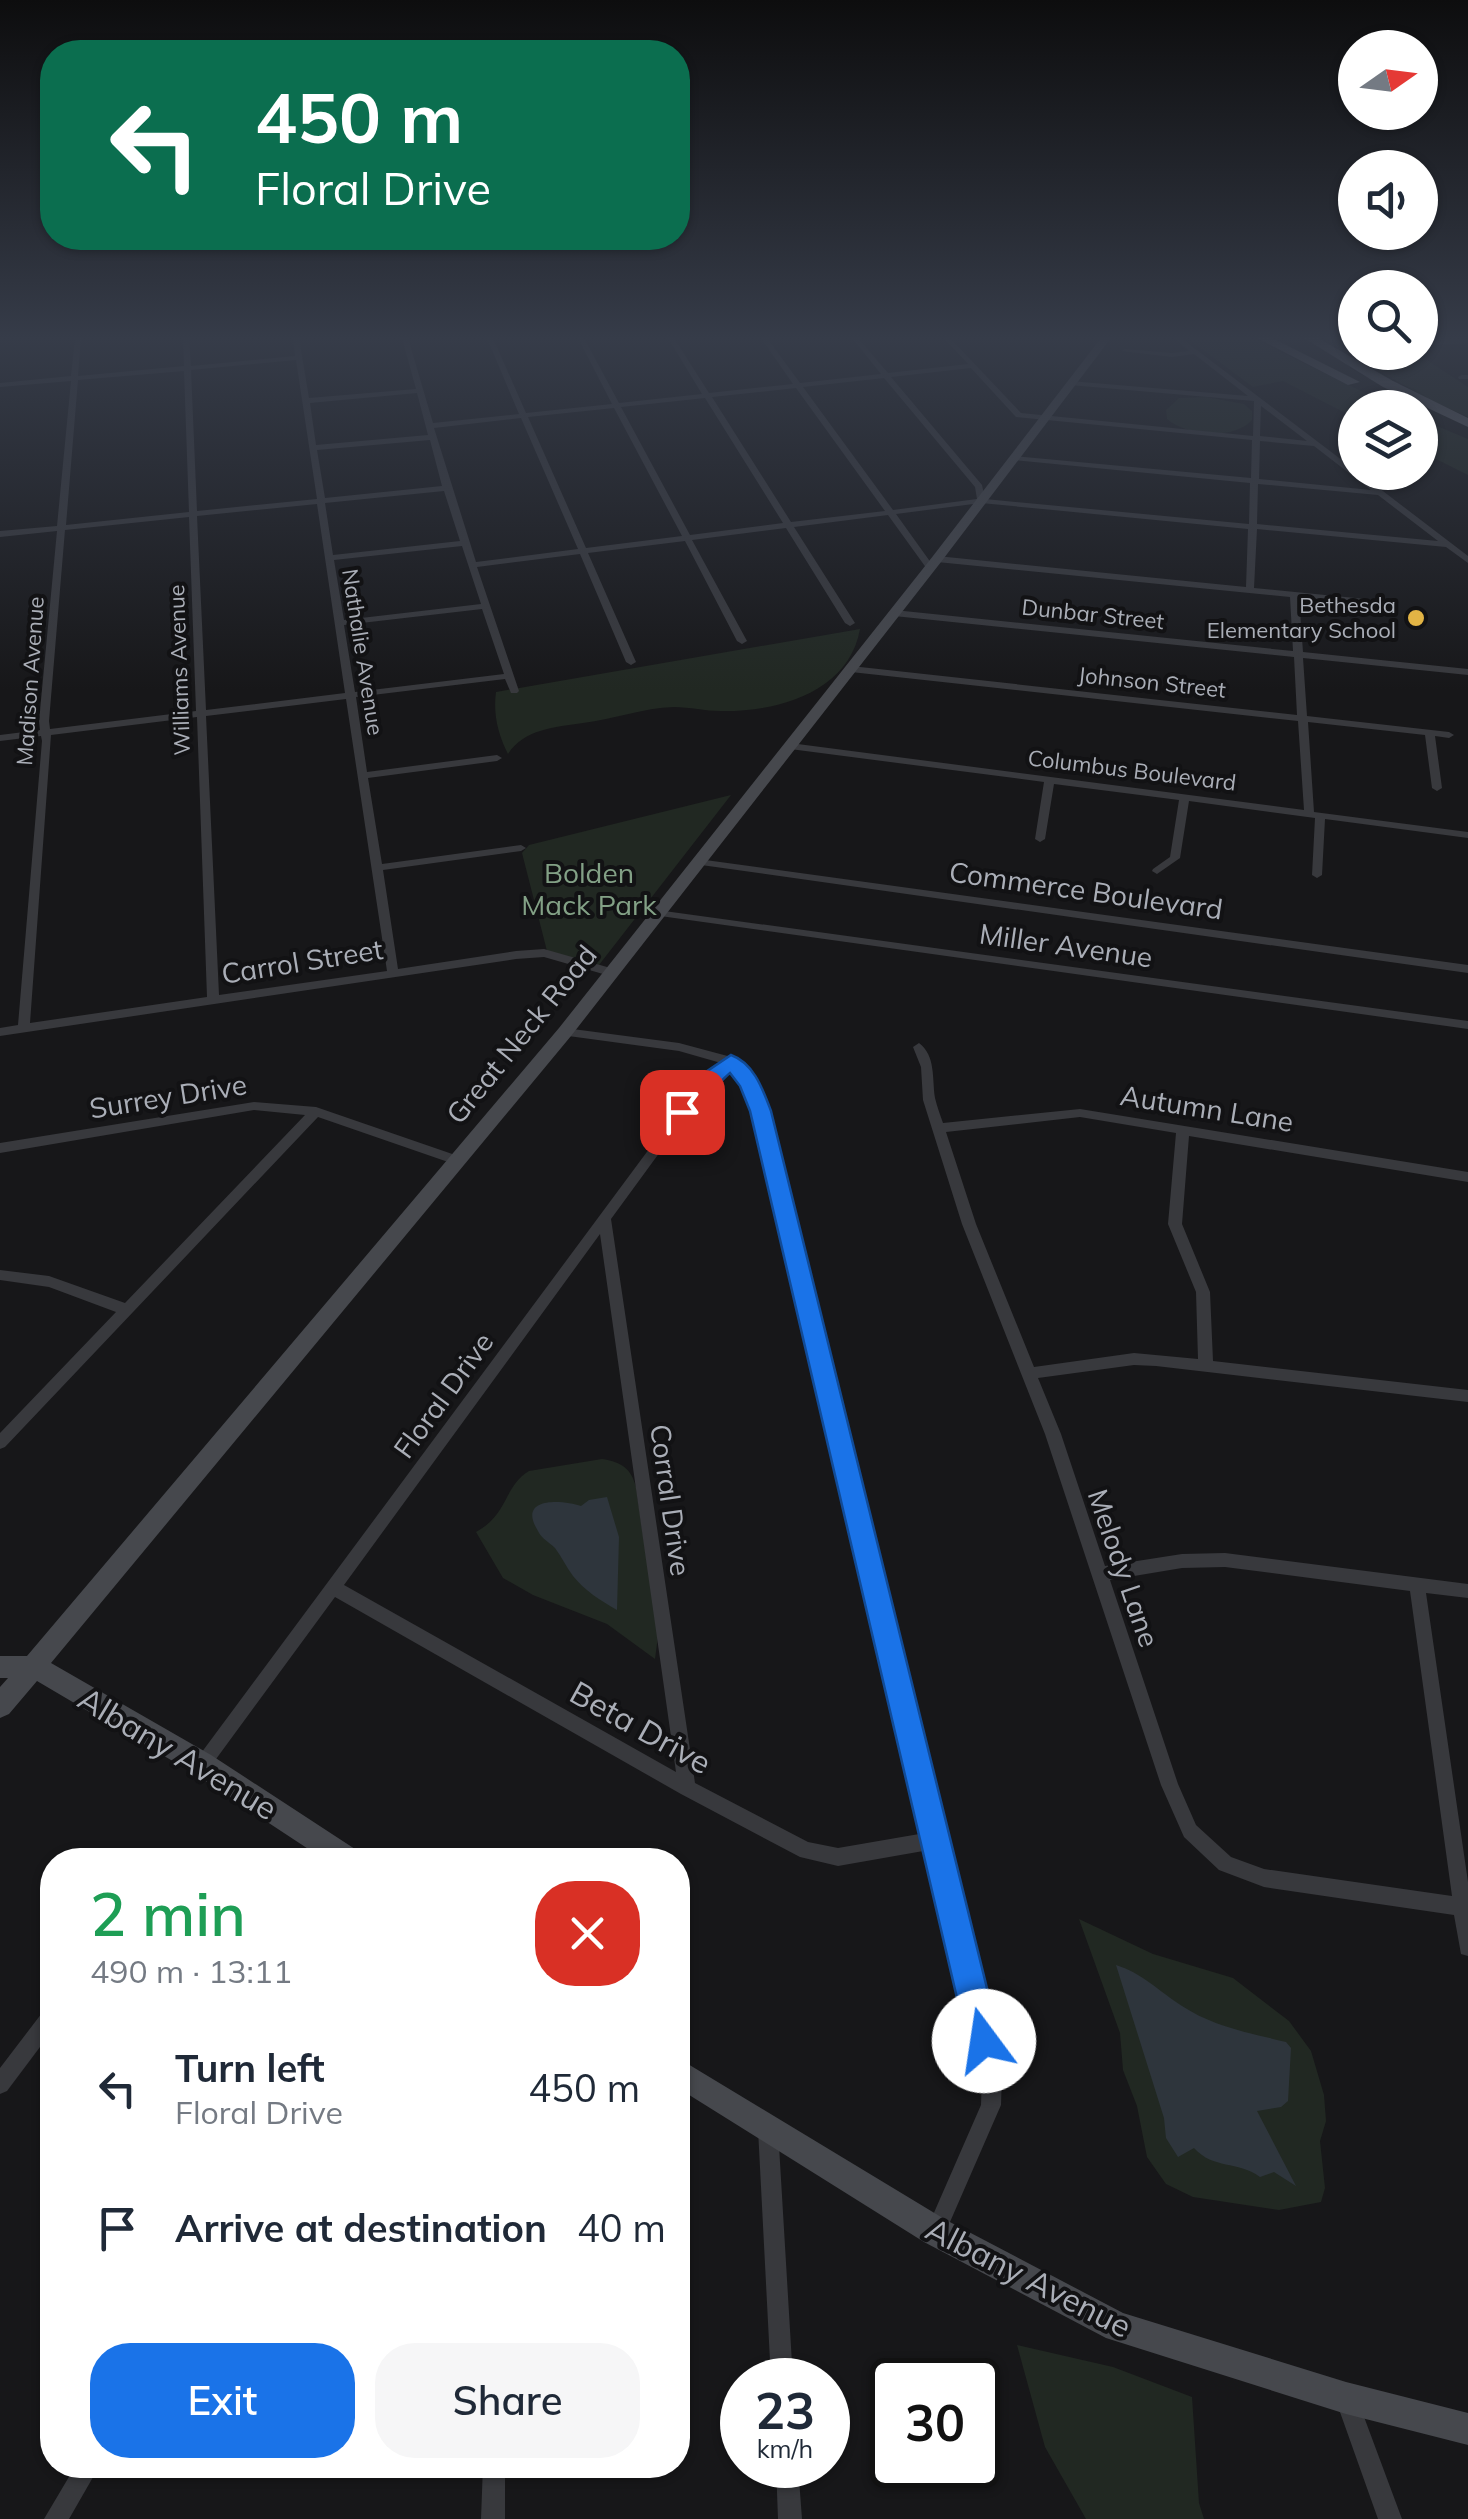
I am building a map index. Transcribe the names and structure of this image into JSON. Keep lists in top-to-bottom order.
{
  "streets": {
    "main road": ["Great Neck Road", "Albany Avenue"],
    "street": [
      "Dunbar Street",
      "Nathalie Avenue",
      "Williams Avenue",
      "Madison Avenue",
      "Johnson Street",
      "Columbus Boulevard",
      "Commerce Boulevard",
      "Miller Avenue",
      "Carrol Street",
      "Surrey Drive",
      "Autumn Lane",
      "Floral Drive",
      "Corral Drive",
      "Melody Lane",
      "Beta Drive"
    ]
  },
  "crossings": [
    ["Dunbar Street", "Great Neck Road"],
    ["Nathalie Avenue", "Carrol Street"],
    ["Williams Avenue", "Carrol Street"],
    ["Madison Avenue", "Carrol Street"],
    ["Johnson Street", "Great Neck Road"],
    ["Columbus Boulevard", "Great Neck Road"],
    ["Commerce Boulevard", "Great Neck Road"],
    ["Miller Avenue", "Great Neck Road"],
    ["Carrol Street", "Great Neck Road"],
    ["Great Neck Road", "Surrey Drive"],
    ["Great Neck Road", "Albany Avenue"],
    ["Autumn Lane", "Melody Lane"],
    ["Floral Drive", "Corral Drive"],
    ["Floral Drive", "Beta Drive"],
    ["Floral Drive", "Albany Avenue"],
    ["Corral Drive", "Beta Drive"]
  ],
  "parks": ["Bolden Mack Park"],
  "places": ["Bethesda Elementary School"],
  "north": "right",
  "page": {
    "turn": ["450 m", "Floral Drive"],
    "heading": ["2 min", "490 m · 13:11"],
    "list": [
      {
        "name": "Turn left",
        "note": "Floral Drive",
        "value": "450 m"
      },
      {
        "name": "Arrive at destination",
        "value": "40 m"
      }
    ],
    "buttons": ["Exit", "Share"],
    "speed": "23 km/h",
    "limit": "30"
  }
}
